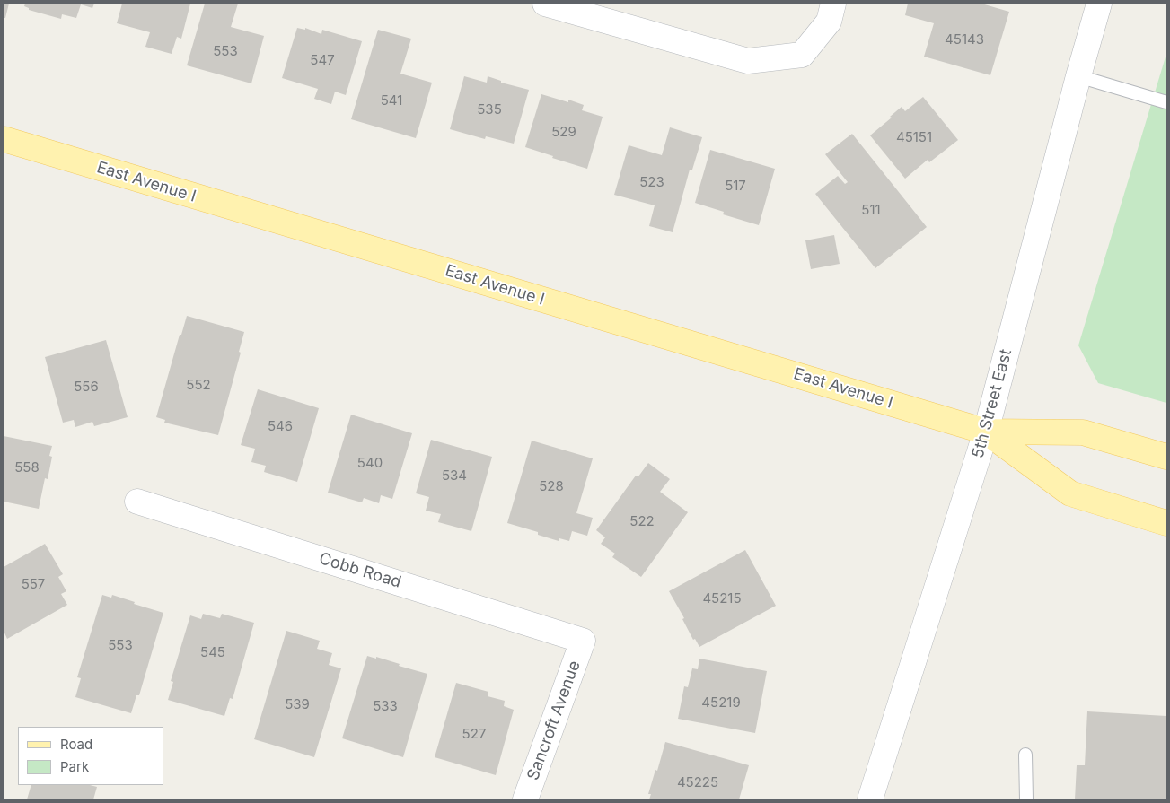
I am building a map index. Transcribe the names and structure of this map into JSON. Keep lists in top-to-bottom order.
{
  "streets": {
    "main road": ["East Avenue I"],
    "street": ["5th Street East", "Cobb Road", "Sancroft Avenue"]
  },
  "crossings": [
    ["East Avenue I", "5th Street East"],
    ["Cobb Road", "Sancroft Avenue"]
  ],
  "house_numbers": [
    "45143",
    "553",
    "547",
    "541",
    "535",
    "529",
    "45151",
    "523",
    "517",
    "511",
    "552",
    "556",
    "546",
    "540",
    "558",
    "534",
    "528",
    "522",
    "557",
    "45215",
    "553",
    "545",
    "45219",
    "539",
    "533",
    "527",
    "45225"
  ],
  "legend": ["Road", "Park"]
}
